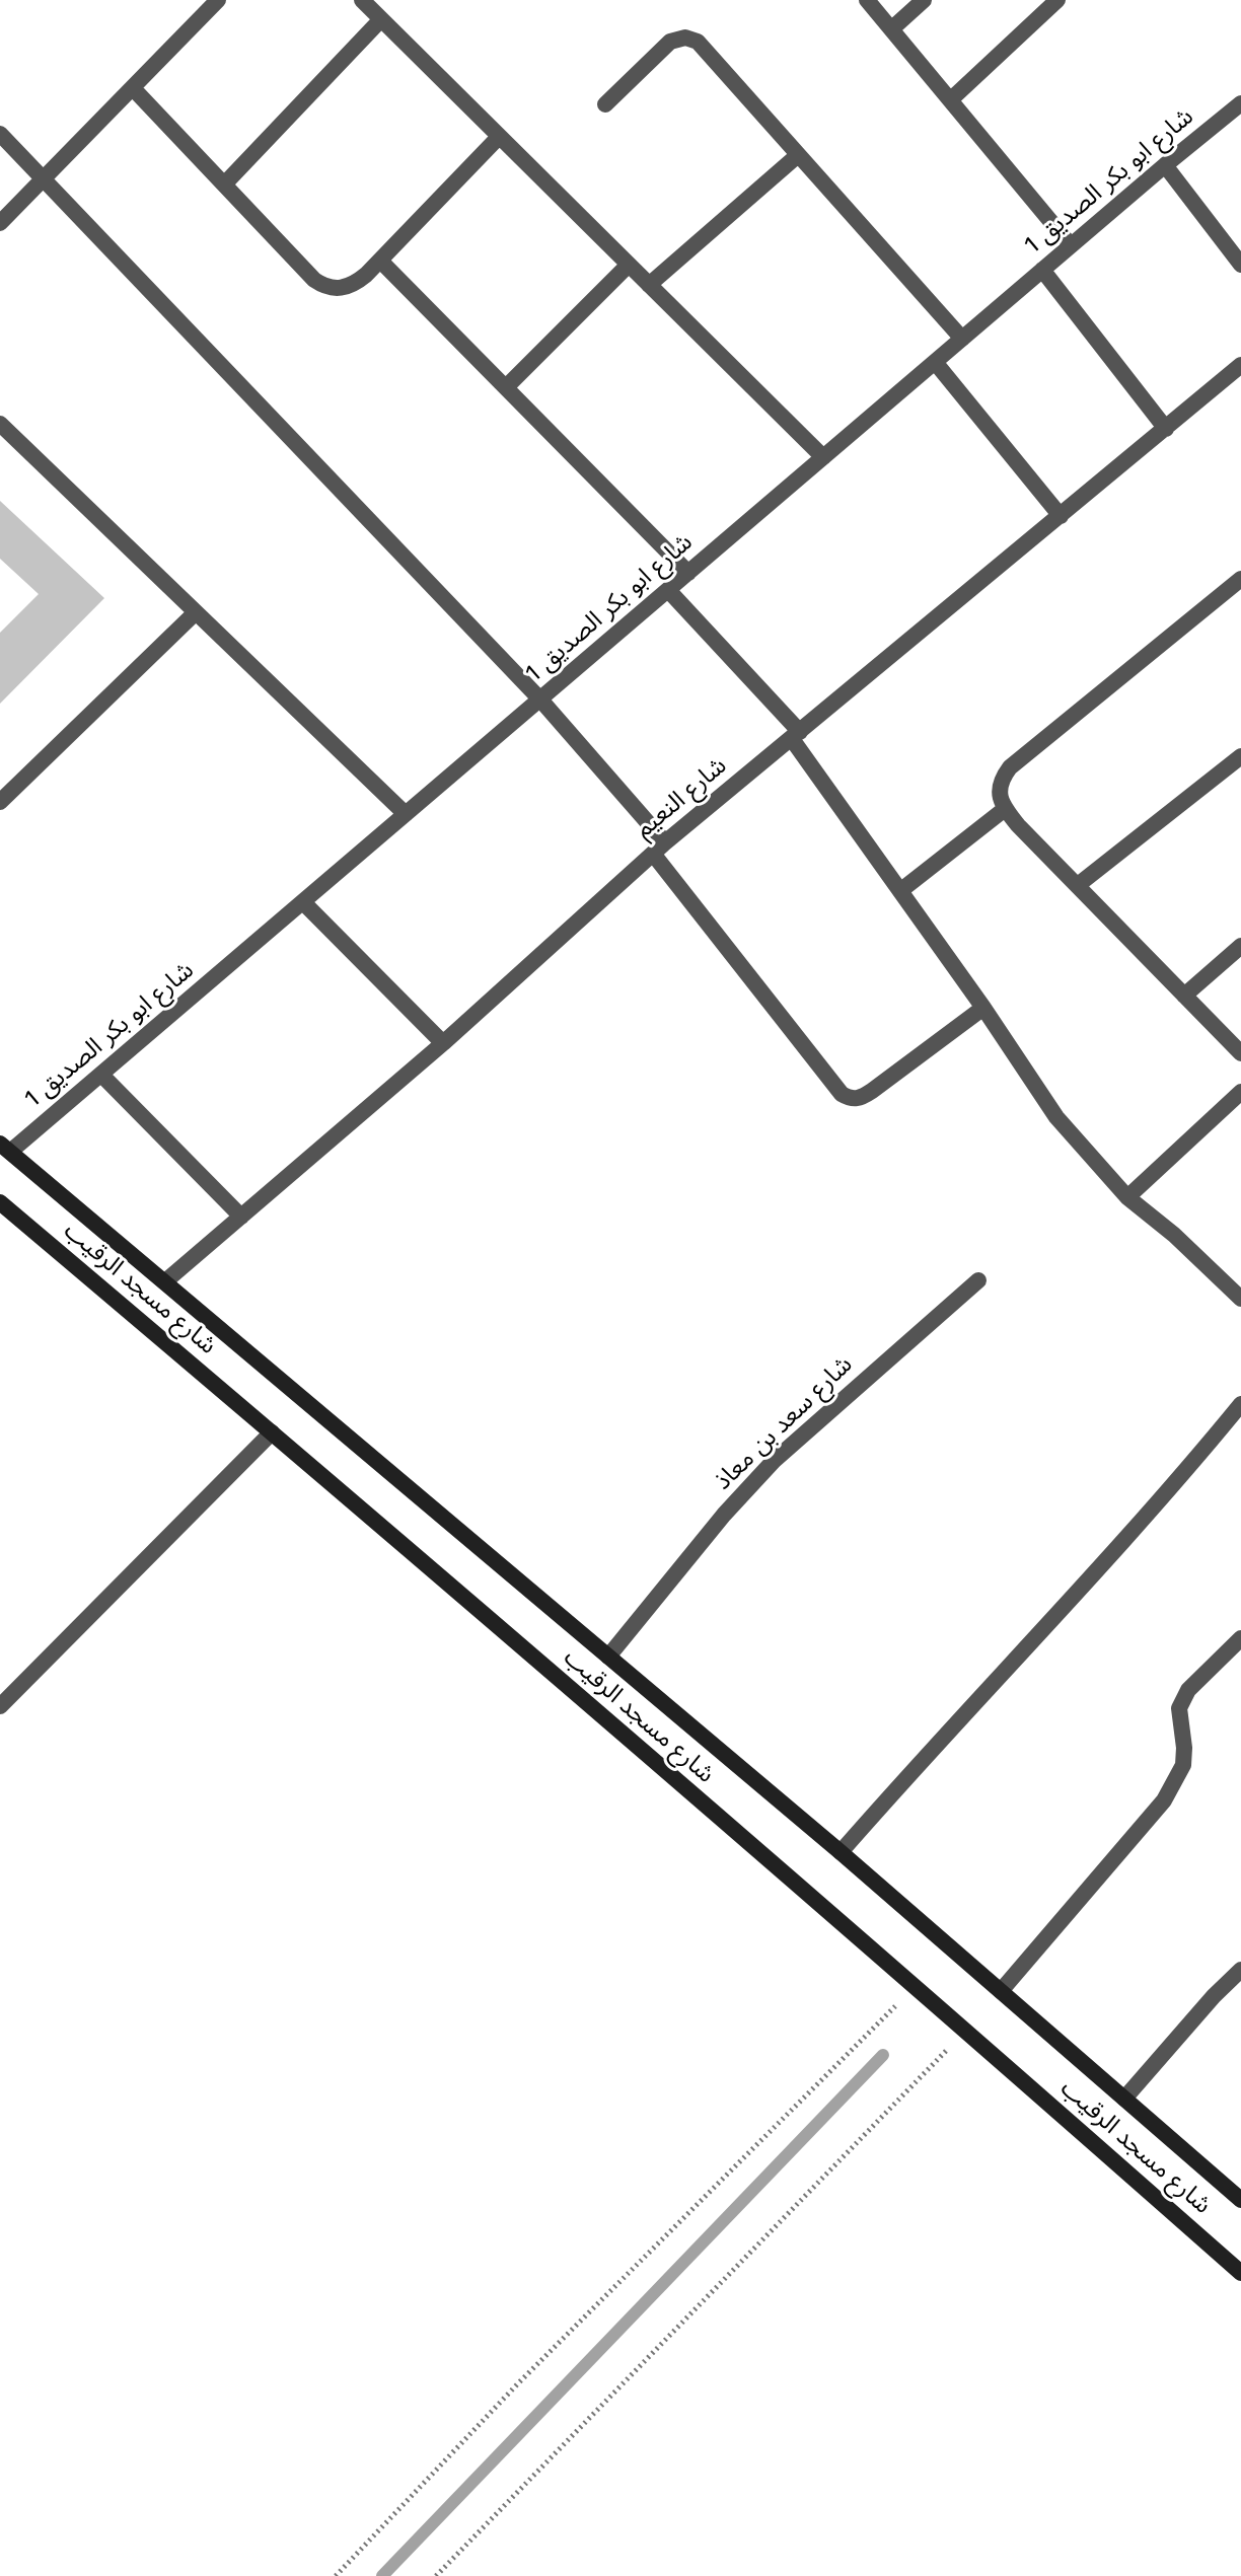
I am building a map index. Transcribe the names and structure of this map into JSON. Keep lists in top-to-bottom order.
{
  "streets": {
    "main road": ["شارع مسجد الرقيب"],
    "street": ["شارع ابو بكر الصديق 1", "شارع النعيم", "شارع سعد بن معاذ"]
  },
  "crossings": [
    ["شارع ابو بكر الصديق 1", "شارع مسجد الرقيب"],
    ["شارع النعيم", "شارع مسجد الرقيب"],
    ["شارع مسجد الرقيب", "شارع سعد بن معاذ"]
  ]
}
